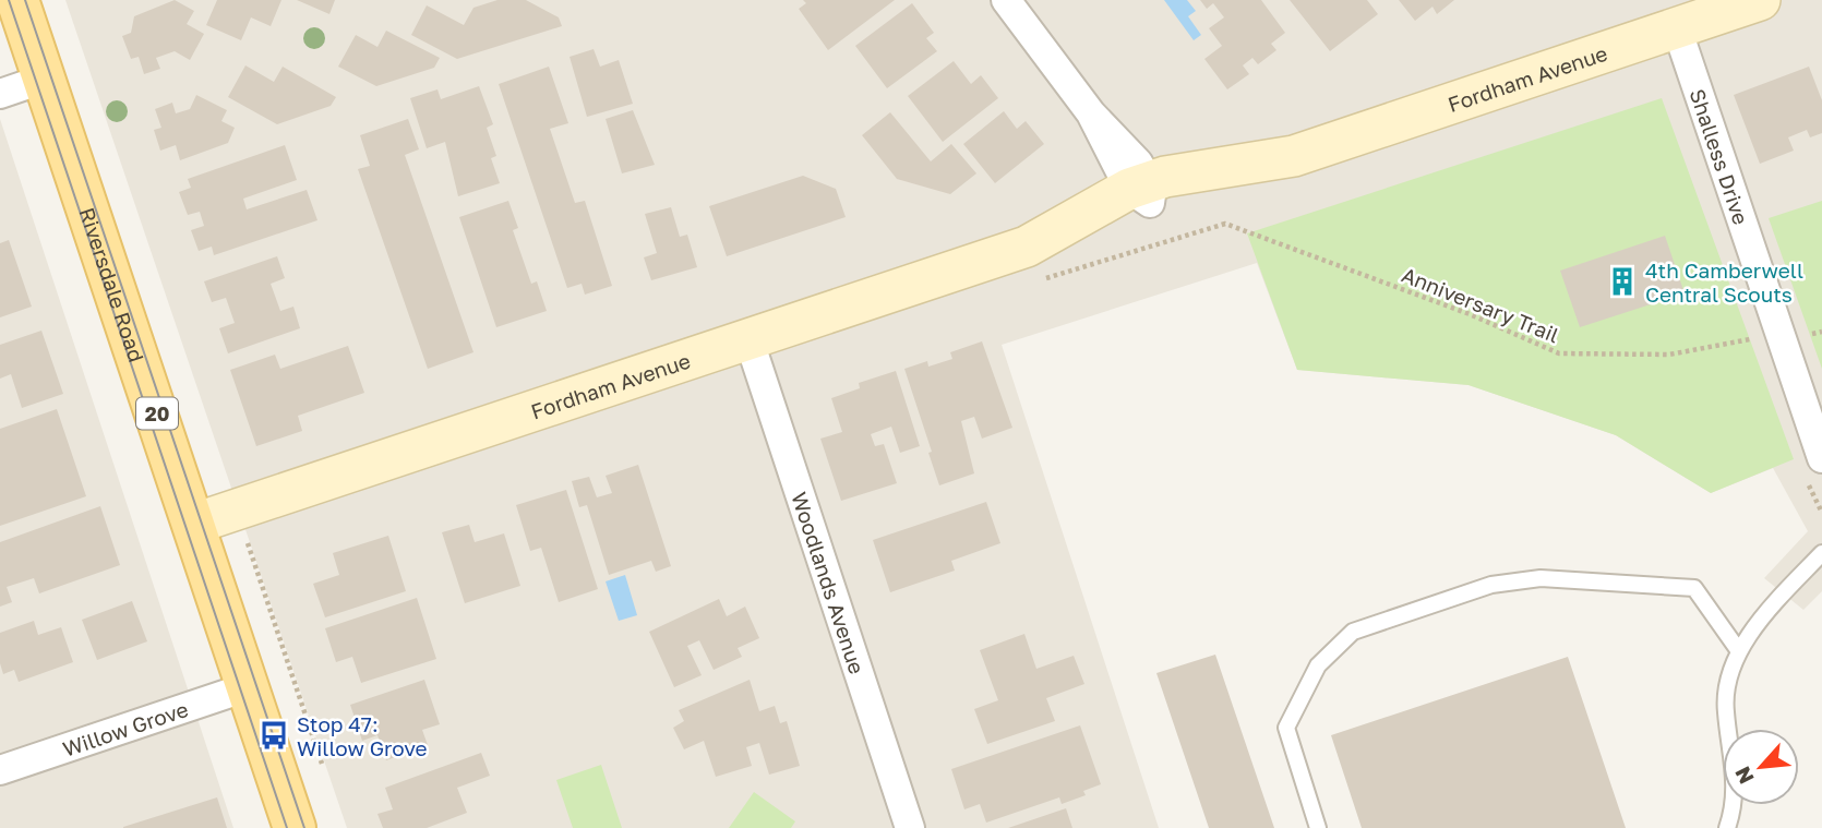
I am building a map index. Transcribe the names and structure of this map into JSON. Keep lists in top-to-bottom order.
{
  "streets": {
    "main road": ["Riversdale Road", "20"],
    "street": [
      "Fordham Avenue",
      "Shalless Drive",
      "Woodlands Avenue",
      "Willow Grove"
    ],
    "path": ["Anniversary Trail"]
  },
  "crossings": [
    ["Fordham Avenue", "Shalless Drive"],
    ["Fordham Avenue", "Riversdale Road"],
    ["Fordham Avenue", "Woodlands Avenue"],
    ["Shalless Drive", "Anniversary Trail"],
    ["Riversdale Road", "Willow Grove"]
  ],
  "places": {
    "building": ["4th Camberwell Central Scouts"],
    "bus stop": ["Stop 47: Willow Grove"]
  },
  "north": "bottom left"
}
